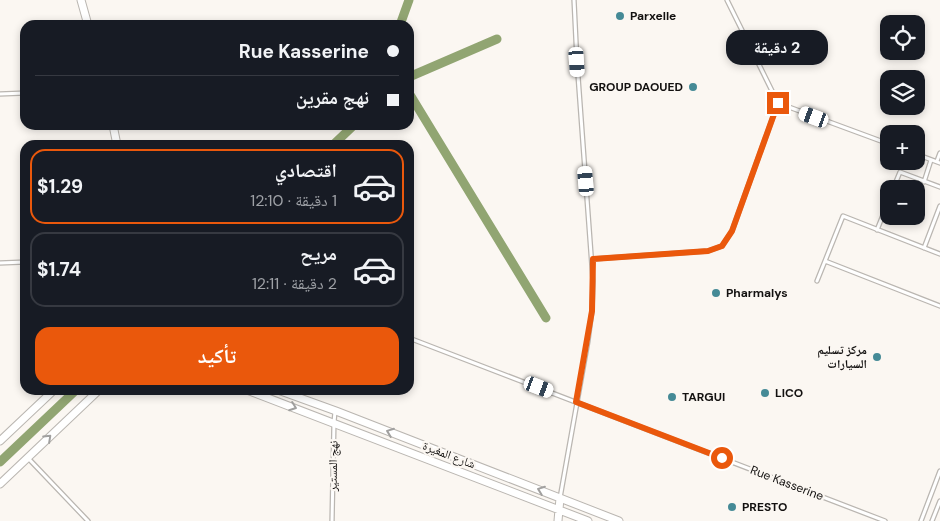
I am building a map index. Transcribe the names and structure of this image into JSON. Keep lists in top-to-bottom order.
{
  "streets": {
    "street": ["شارع المغيرة"],
    "lane": ["نهج المستير", "Rue Kasserine"]
  },
  "crossings": [
    ["شارع المغيرة", "نهج المستير"]
  ],
  "places": [
    "Parxelle",
    "GROUP DAOUED",
    "Pharmalys",
    "مركز تسليم السيارات",
    "LICO",
    "TARGUI",
    "PRESTO"
  ],
  "page": {
    "map_buttons": ["+", "−"],
    "banner": ["Rue Kasserine", "نهج مقرين"],
    "bubble": "2 دقيقة",
    "list": [
      {
        "name": "اقتصادي",
        "note": "1 دقيقة · 12:10",
        "value": "$1.29"
      },
      {
        "name": "مريح",
        "note": "2 دقيقة · 12:11",
        "value": "$1.74"
      }
    ],
    "buttons": "تأكيد"
  }
}
